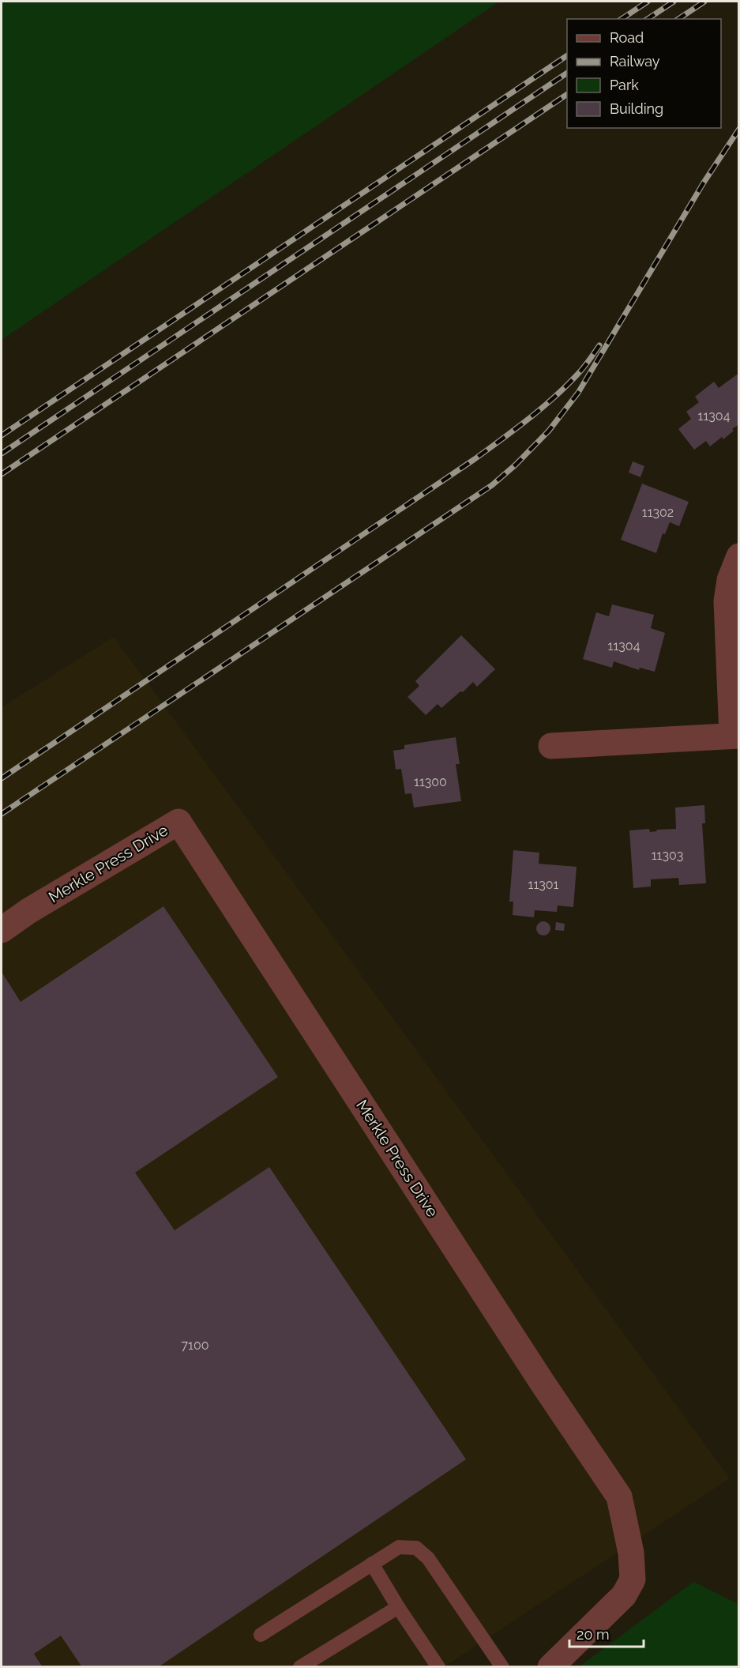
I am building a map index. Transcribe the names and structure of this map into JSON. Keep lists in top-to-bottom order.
{
  "streets": {
    "street": ["Merkle Press Drive"]
  },
  "house_numbers": [
    "11304",
    "11302",
    "11304",
    "11300",
    "11303",
    "11301",
    "7100"
  ],
  "legend": [
    "Road",
    "Railway",
    "Park",
    "Building"
  ],
  "scale_bar": "20 m"
}
